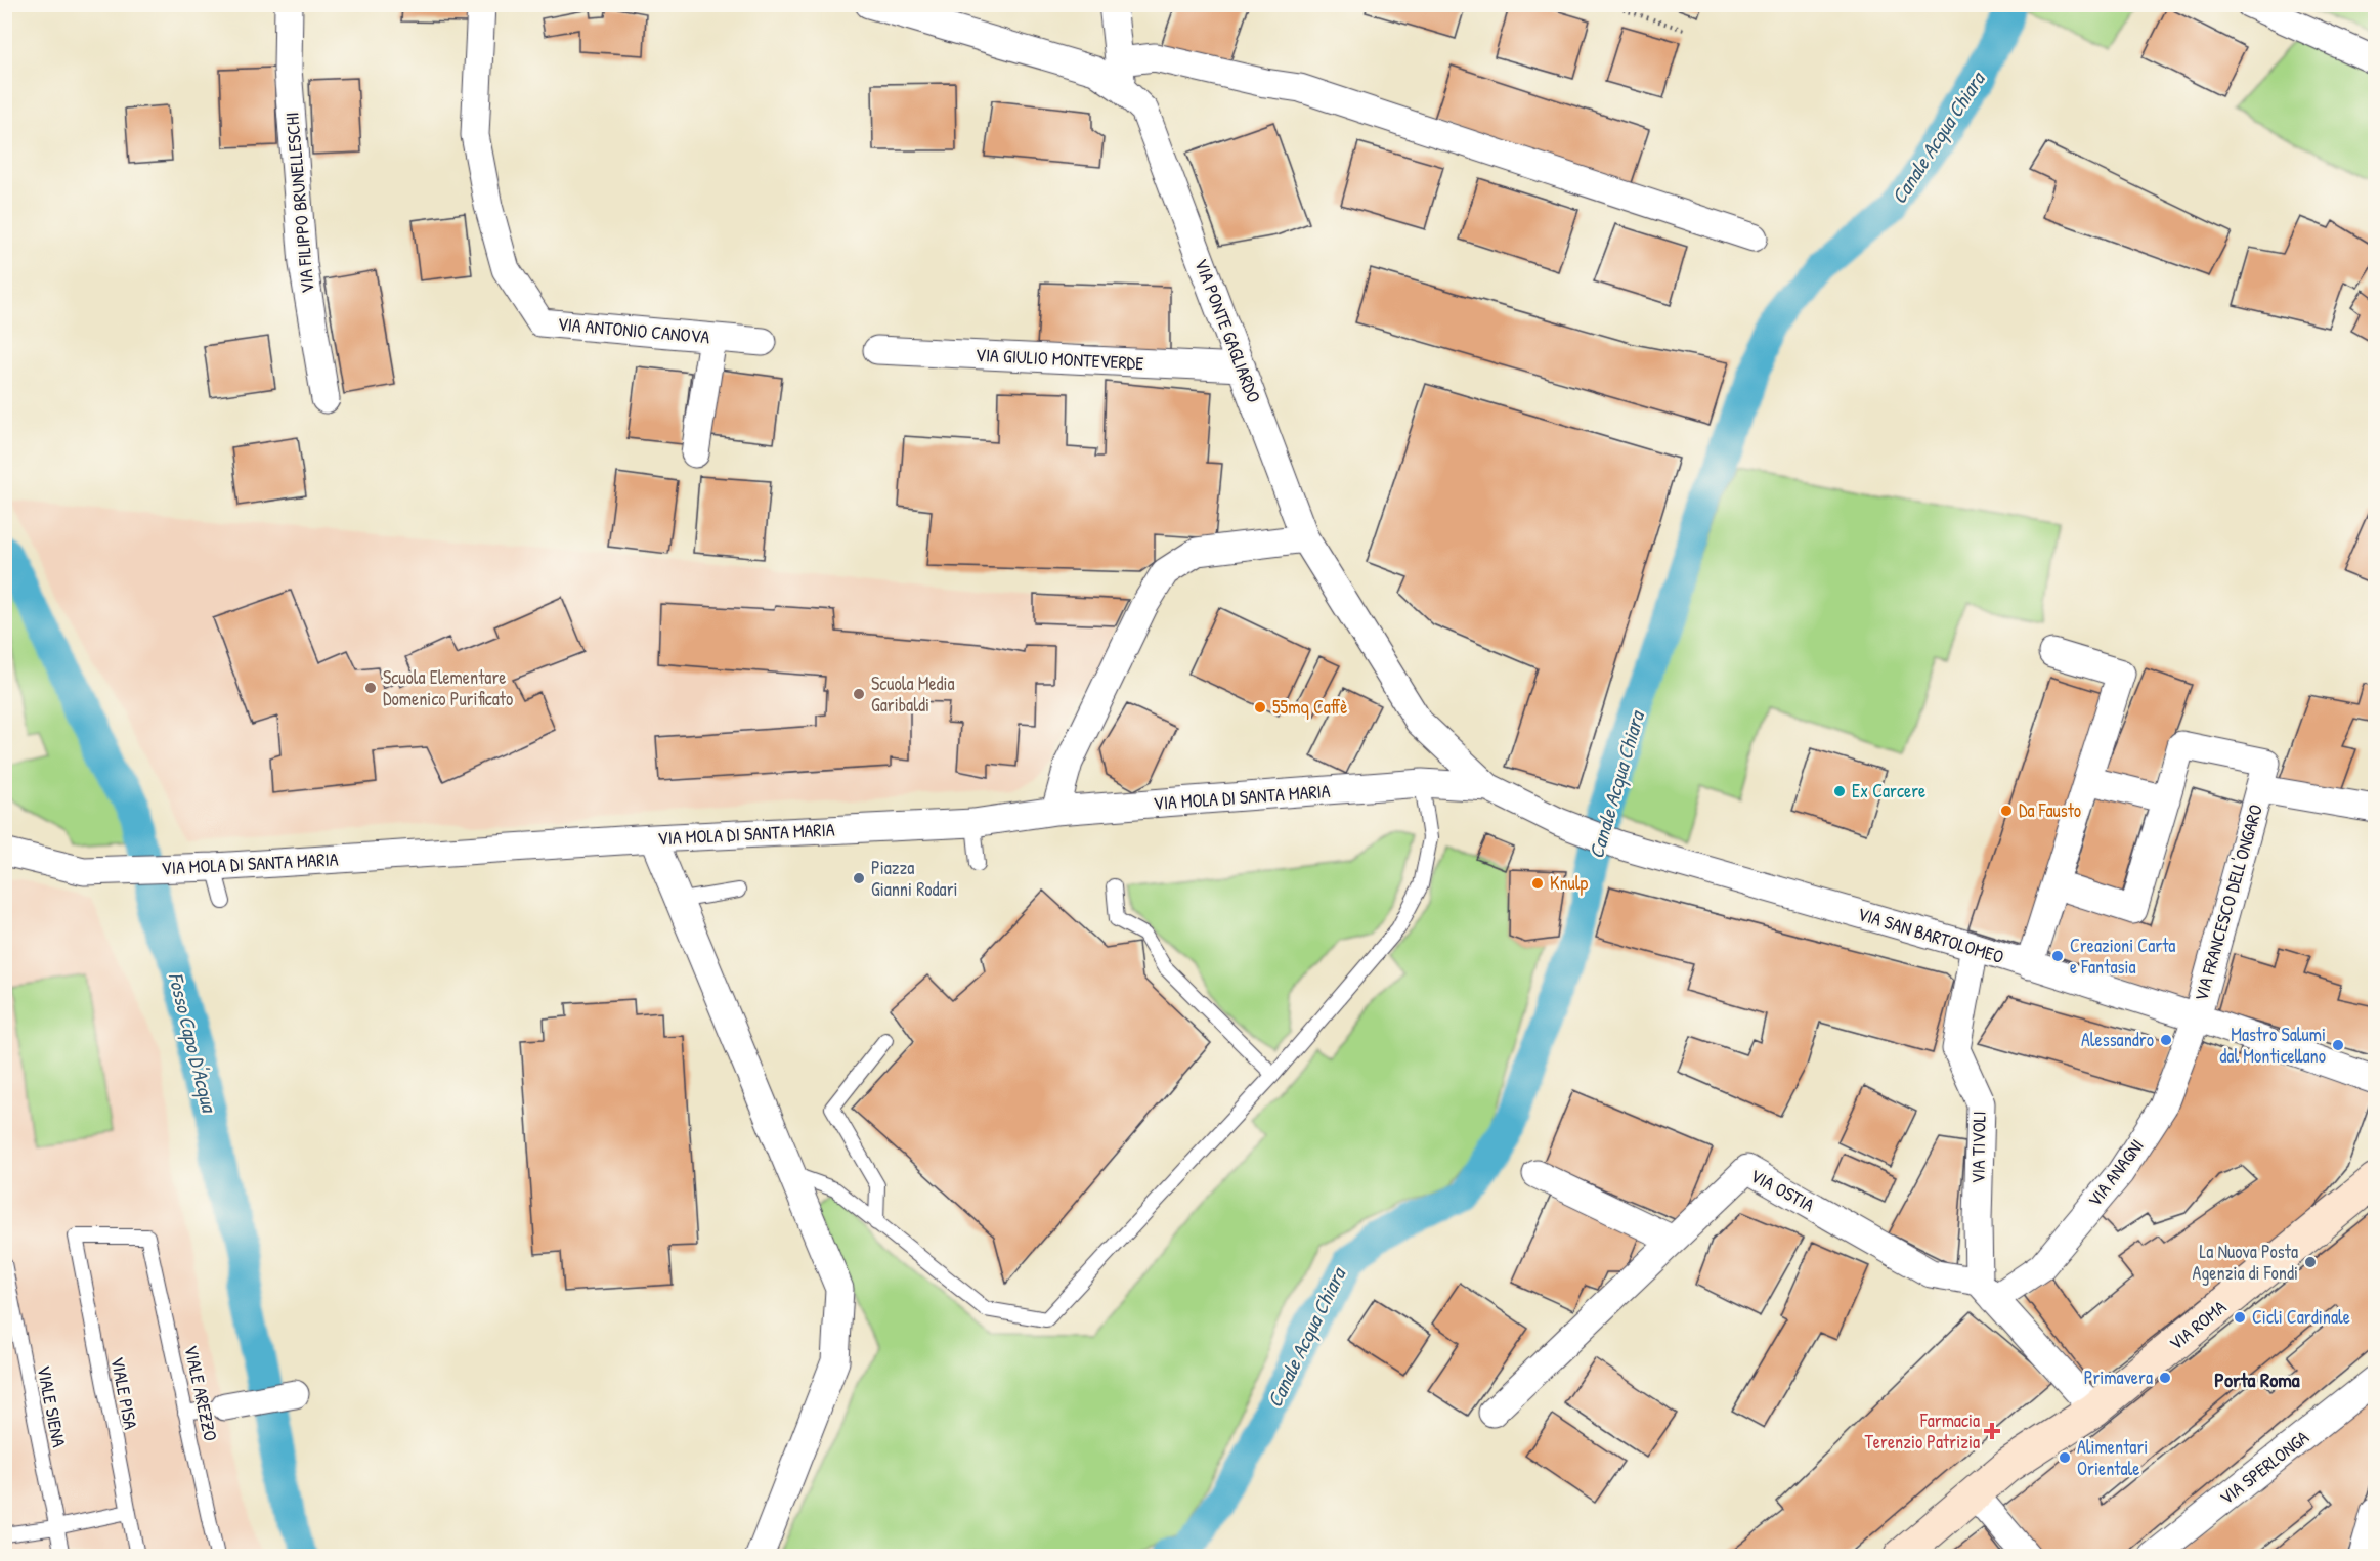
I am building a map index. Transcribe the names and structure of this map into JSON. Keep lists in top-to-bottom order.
{
  "streets": {
    "street": [
      "VIA FILIPPO BRUNELLESCHI",
      "VIA ANTONIO CANOVA",
      "VIA PONTE GAGLIARDO",
      "VIA GIULIO MONTEVERDE",
      "VIA MOLA DI SANTA MARIA",
      "VIA FRANCESCO DELL'ONGARO",
      "VIA SAN BARTOLOMEO",
      "VIA TIVOLI",
      "VIA ANAGNI",
      "VIA OSTIA",
      "VIA ROMA",
      "VIA SPERLONGA"
    ],
    "lane": ["VIALE PISA", "VIALE AREZZO", "VIALE SIENA"]
  },
  "crossings": [
    ["VIA PONTE GAGLIARDO", "VIA GIULIO MONTEVERDE"],
    ["VIA PONTE GAGLIARDO", "VIA MOLA DI SANTA MARIA"],
    ["VIA PONTE GAGLIARDO", "VIA SAN BARTOLOMEO"],
    ["VIA MOLA DI SANTA MARIA", "VIA SAN BARTOLOMEO"],
    ["VIA FRANCESCO DELL'ONGARO", "VIA SAN BARTOLOMEO"],
    ["VIA FRANCESCO DELL'ONGARO", "VIA ANAGNI"],
    ["VIA SAN BARTOLOMEO", "VIA TIVOLI"],
    ["VIA SAN BARTOLOMEO", "VIA ANAGNI"],
    ["VIA TIVOLI", "VIA ANAGNI"],
    ["VIA TIVOLI", "VIA OSTIA"],
    ["VIA ANAGNI", "VIA OSTIA"],
    ["VIALE PISA", "VIALE AREZZO"]
  ],
  "districts": ["Porta Roma"],
  "water": ["Canale Acqua Chiara", "Fosso Capo D'Acqua"],
  "places": {
    "other": [
      "Scuola Elementare Domenico Purificato",
      "Scuola Media Garibaldi",
      "55mq Caffè",
      "Ex Carcere",
      "Da Fausto",
      "Piazza Gianni Rodari",
      "Knulp",
      "Creazioni Carta e Fantasia",
      "Alessandro",
      "Mastro Salumi dal Monticellano",
      "La Nuova Posta Agenzia di Fondi",
      "Cicli Cardinale",
      "Primavera",
      "Alimentari Orientale"
    ],
    "health": ["Farmacia Terenzio Patrizia"]
  }
}
